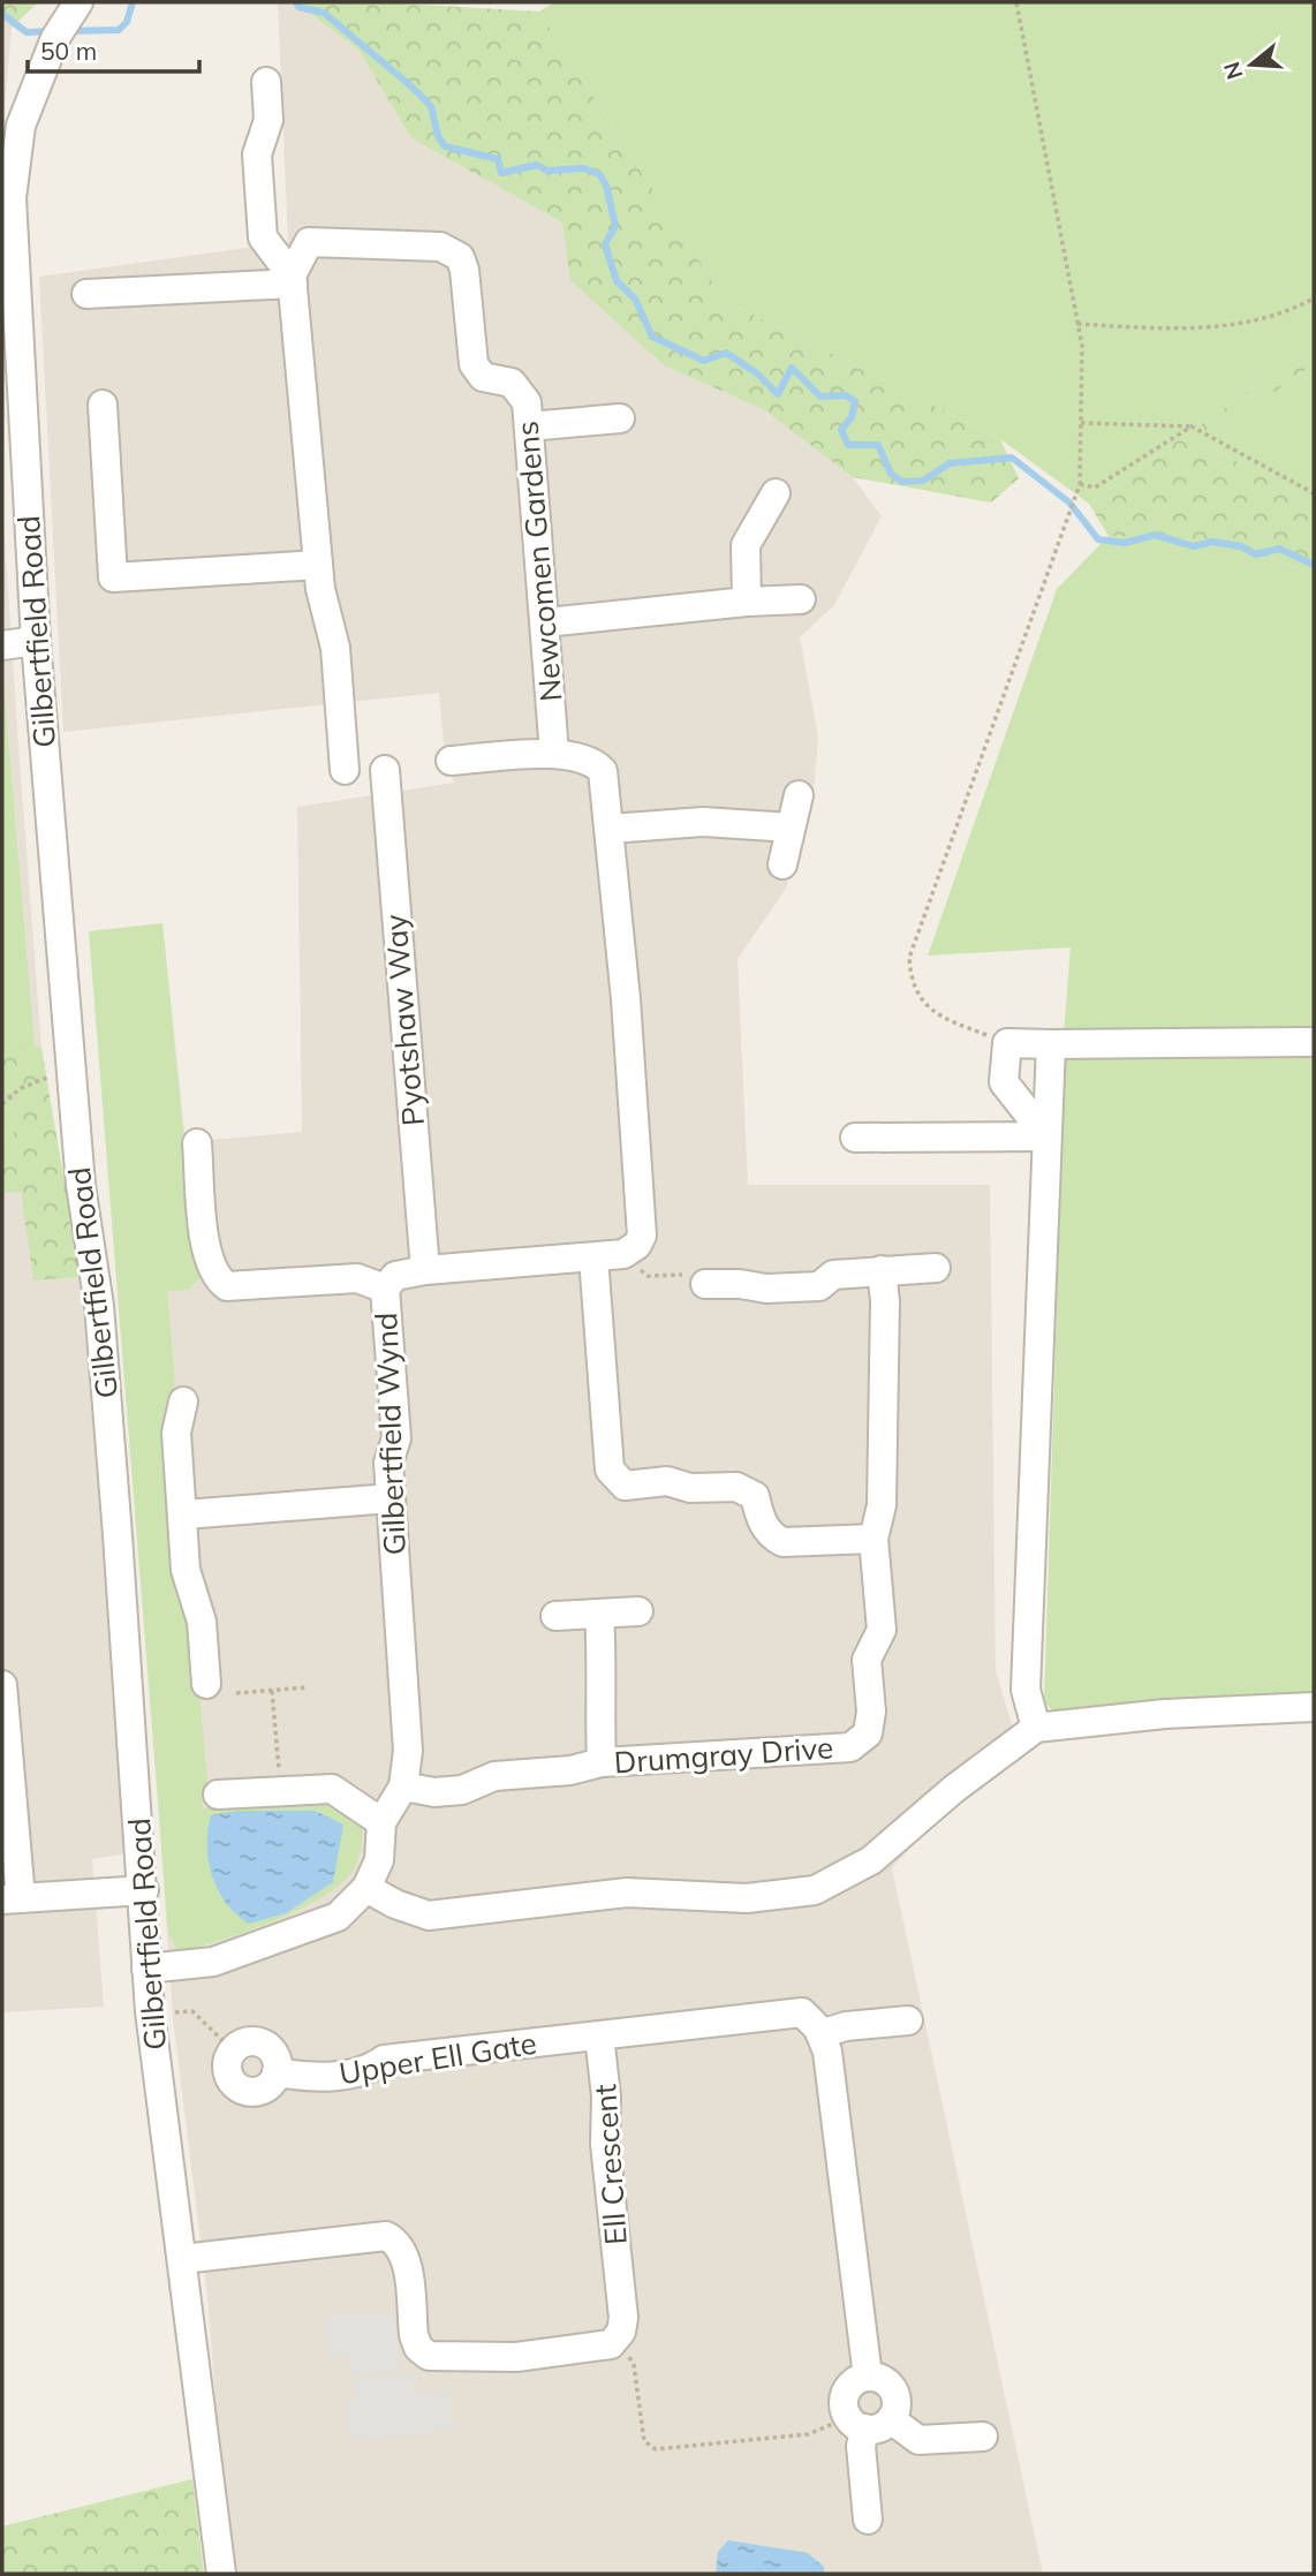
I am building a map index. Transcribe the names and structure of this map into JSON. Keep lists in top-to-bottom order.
{
  "streets": {
    "street": [
      "Newcomen Gardens",
      "Gilbertfield Road",
      "Pyotshaw Way",
      "Gilbertfield Wynd",
      "Drumgray Drive",
      "Upper Ell Gate",
      "Ell Crescent"
    ]
  },
  "crossings": [
    ["Newcomen Gardens", "Gilbertfield Wynd"],
    ["Gilbertfield Road", "Gilbertfield Wynd"],
    ["Pyotshaw Way", "Gilbertfield Wynd"],
    ["Gilbertfield Wynd", "Drumgray Drive"],
    ["Upper Ell Gate", "Ell Crescent"]
  ],
  "scale_bar": "50 m",
  "north": "left"
}
